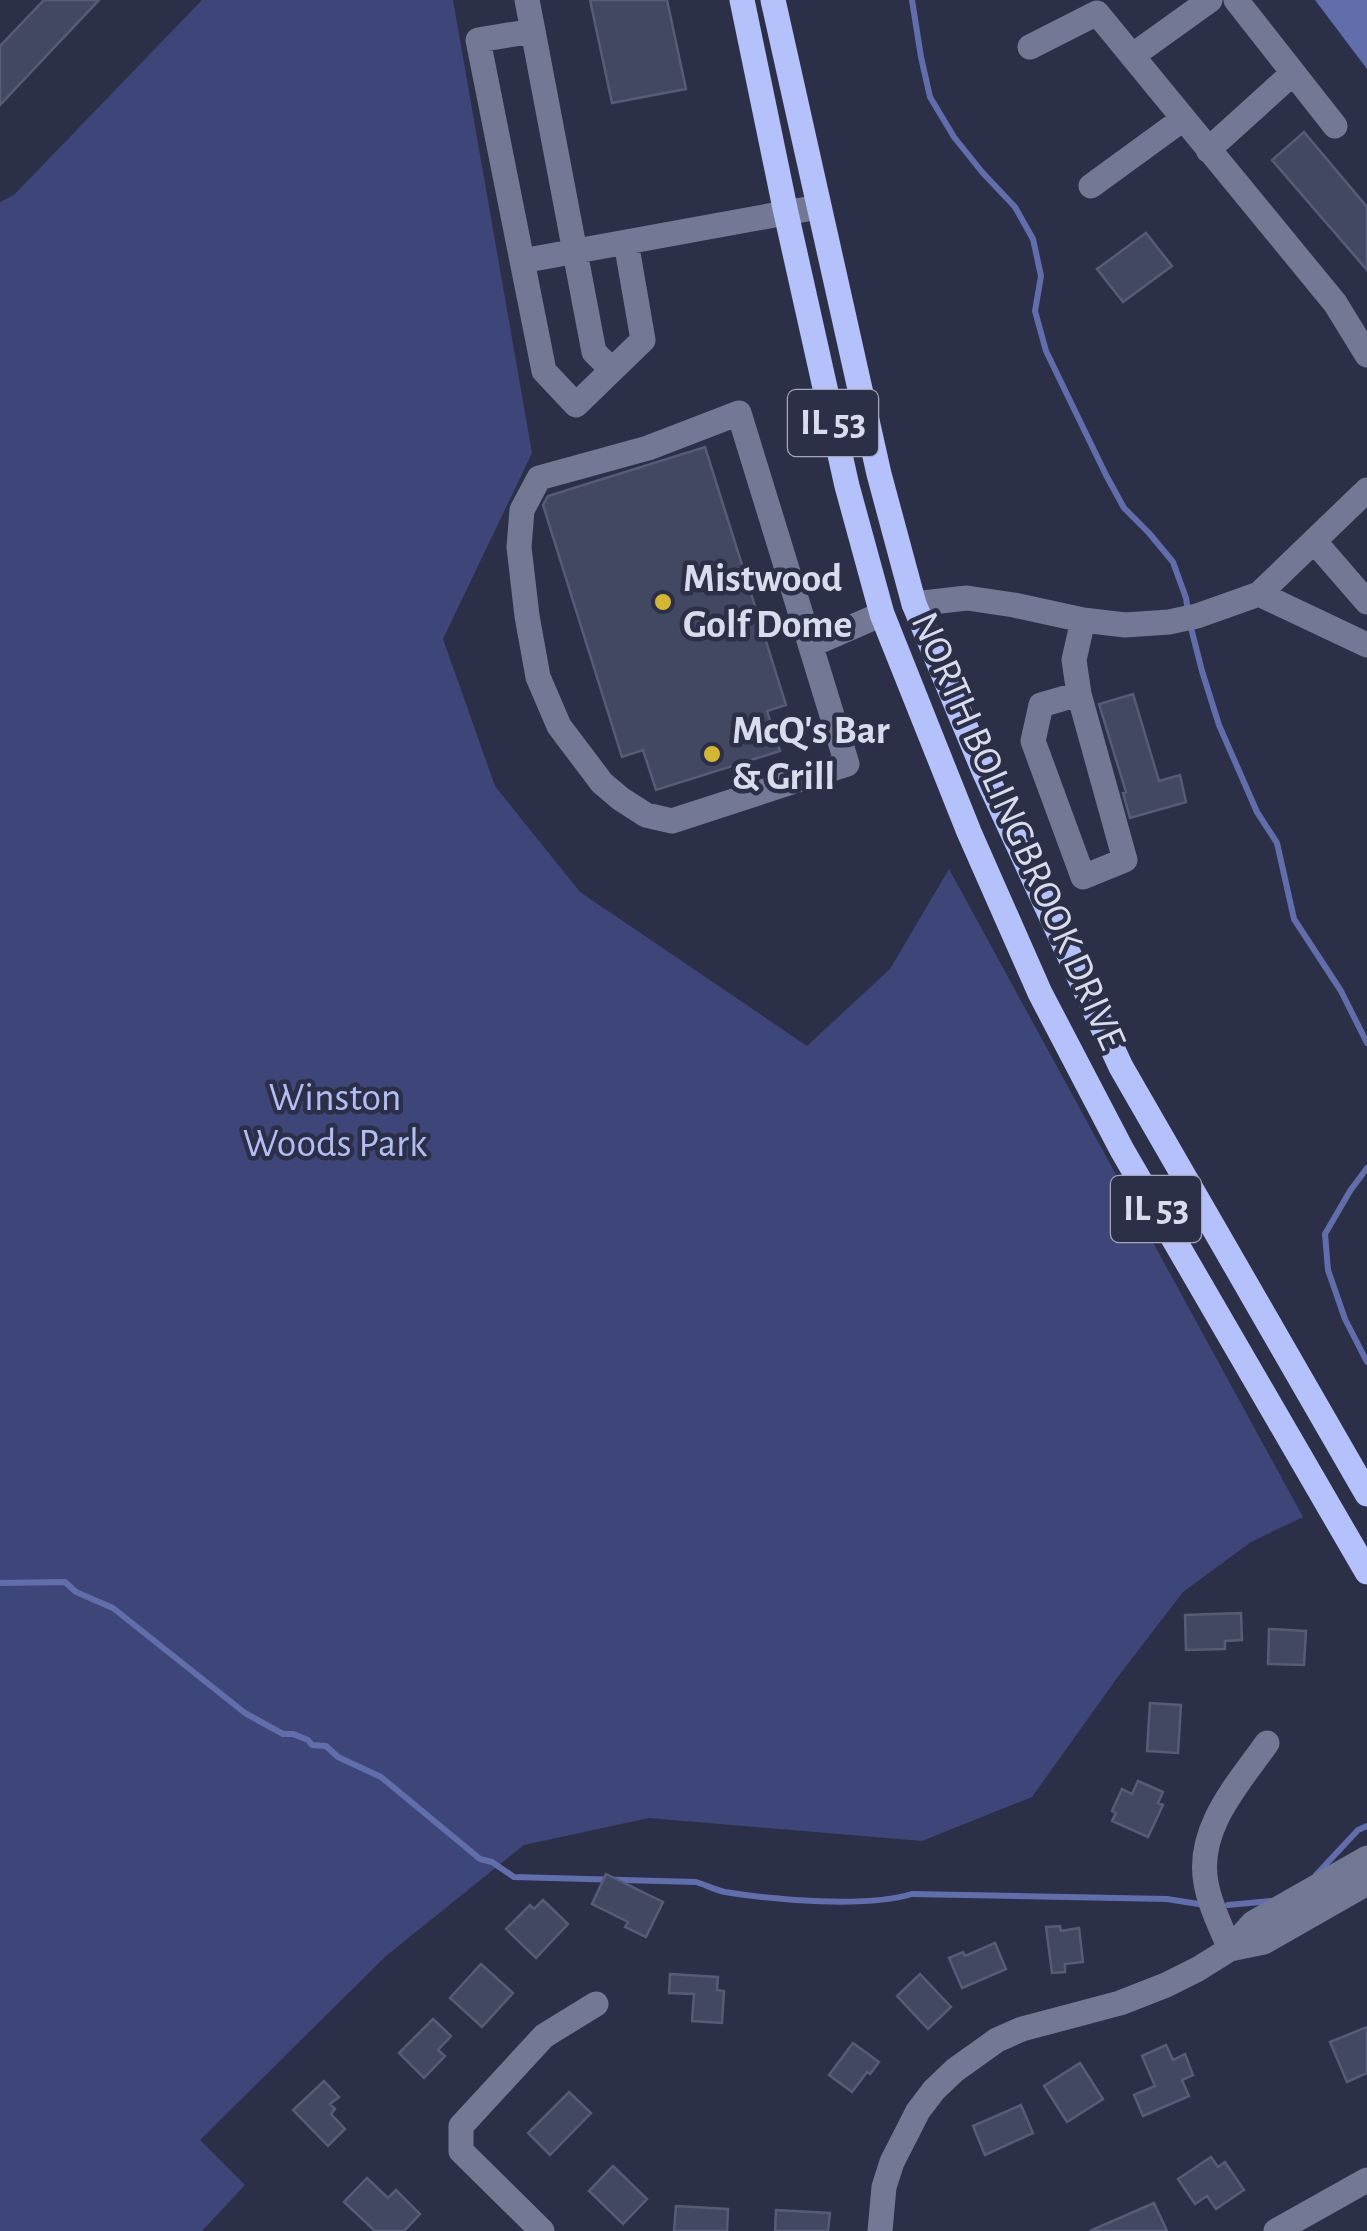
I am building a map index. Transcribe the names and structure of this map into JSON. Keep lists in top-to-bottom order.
{
  "streets": {
    "main road": ["IL 53", "NORTH BOLINGBROOK DRIVE"]
  },
  "parks": ["Winston Woods Park"],
  "places": ["Mistwood Golf Dome", "McQ's Bar & Grill"]
}
